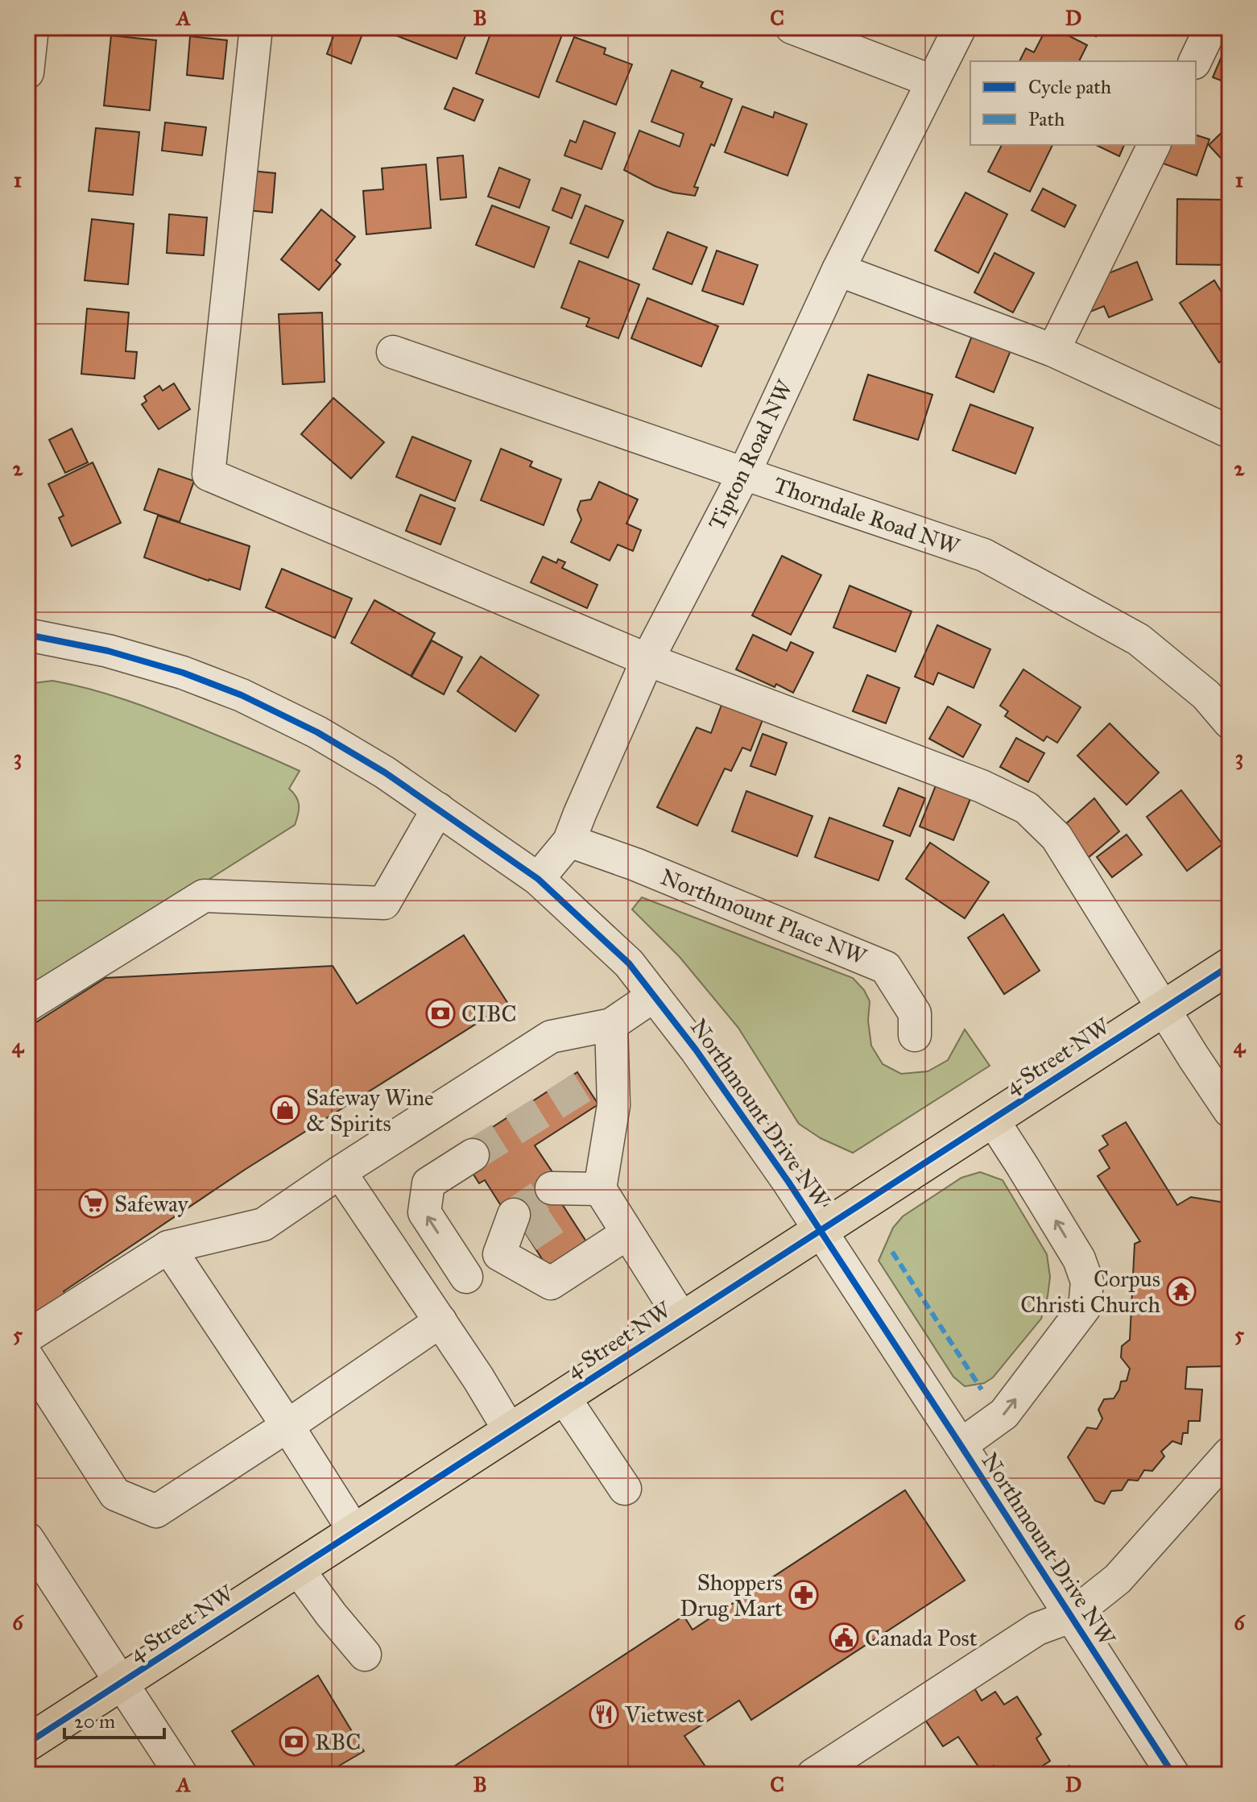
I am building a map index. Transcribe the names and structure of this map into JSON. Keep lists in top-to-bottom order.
{
  "streets": {
    "main road": ["4 Street NW"],
    "street": [
      "Tipton Road NW",
      "Thorndale Road NW",
      "Northmount Place NW",
      "Northmount Drive NW"
    ]
  },
  "crossings": [
    ["Tipton Road NW", "Thorndale Road NW"],
    ["Tipton Road NW", "Northmount Place NW"],
    ["Tipton Road NW", "Northmount Drive NW"],
    ["4 Street NW", "Northmount Drive NW"]
  ],
  "places": {
    "bank": ["CIBC", "RBC"],
    "shop": ["Safeway Wine & Spirits"],
    "supermarket": ["Safeway"],
    "temple": ["Corpus Christi Church"],
    "pharmacy": ["Shoppers Drug Mart"],
    "public building": ["Canada Post"],
    "restaurant": ["Vietwest"]
  },
  "legend": ["Cycle path", "Path"],
  "scale_bar": "20 m",
  "grid": {
    "columns": [
      "A",
      "B",
      "C",
      "D"
    ],
    "rows": [
      "1",
      "2",
      "3",
      "4",
      "5",
      "6"
    ]
  }
}
